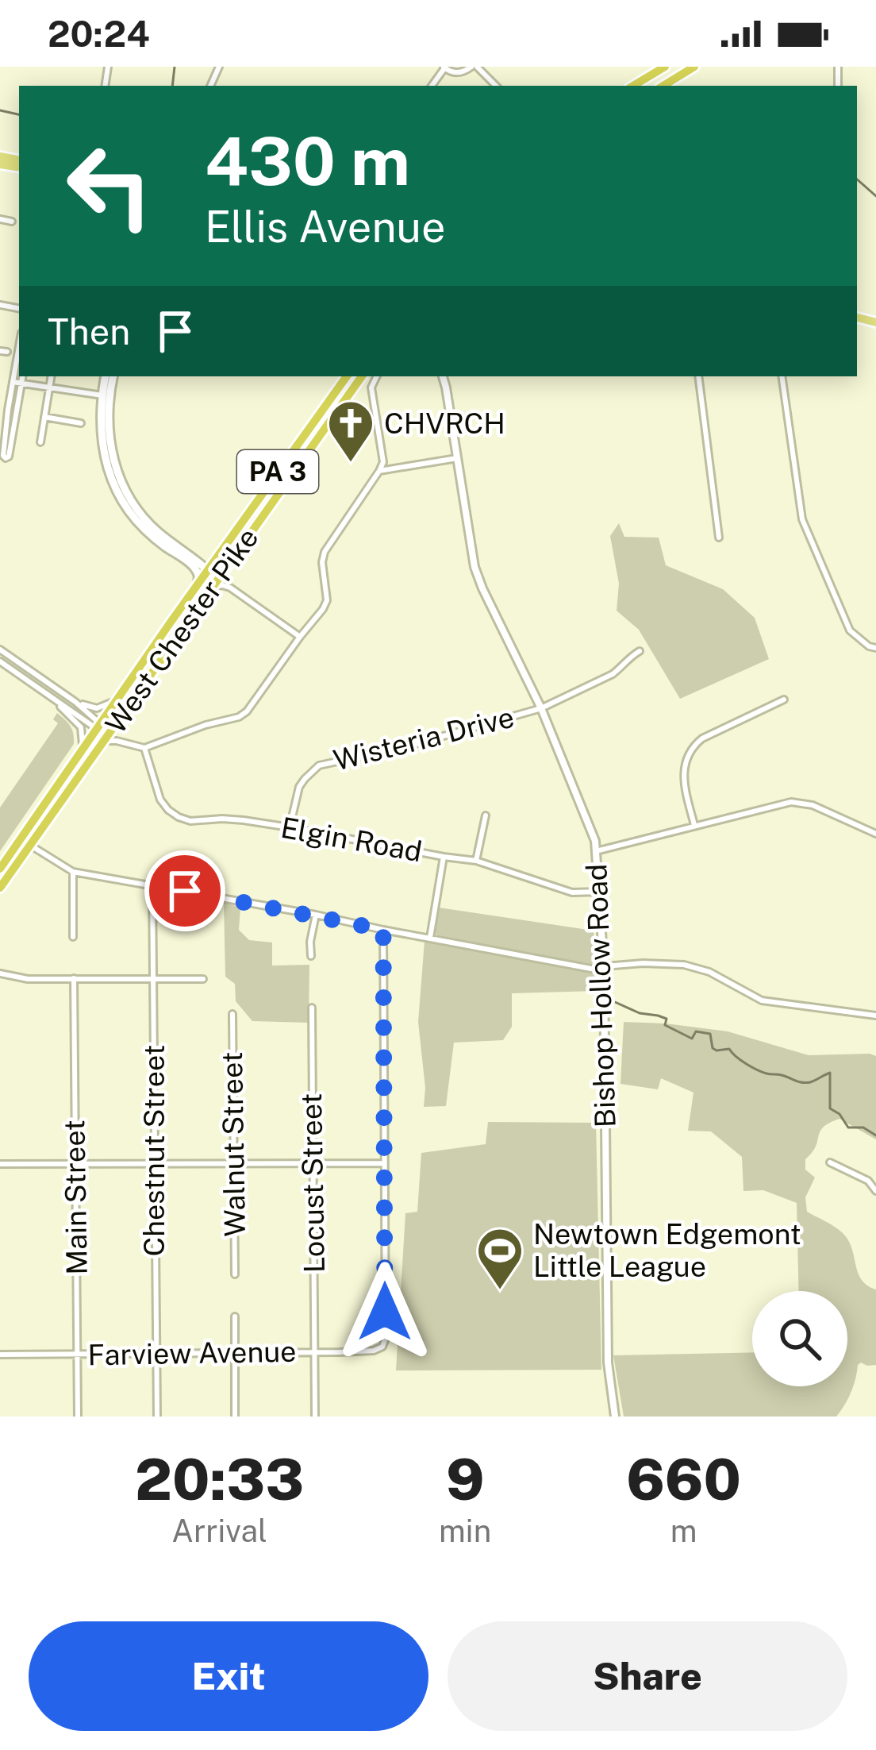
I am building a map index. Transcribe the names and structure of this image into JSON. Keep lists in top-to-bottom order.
{
  "streets": {
    "highway": ["PA 3", "West Chester Pike"],
    "street": [
      "Wisteria Drive",
      "Elgin Road",
      "Bishop Hollow Road",
      "Walnut Street",
      "Chestnut Street",
      "Locust Street",
      "Main Street",
      "Farview Avenue"
    ]
  },
  "crossings": [
    ["Wisteria Drive", "Elgin Road"],
    ["Wisteria Drive", "Bishop Hollow Road"],
    ["Elgin Road", "Bishop Hollow Road"],
    ["Chestnut Street", "Farview Avenue"],
    ["Locust Street", "Farview Avenue"],
    ["Main Street", "Farview Avenue"]
  ],
  "places": {
    "church": ["CHVRCH"],
    "sports": ["Newtown Edgemont Little League"]
  },
  "page": {
    "status": "20:24",
    "turn": ["430 m", "Ellis Avenue"],
    "then": "Then",
    "eta": [
      "20:33",
      "Arrival",
      "9",
      "min",
      "660",
      "m"
    ],
    "buttons": ["Exit", "Share"]
  }
}
